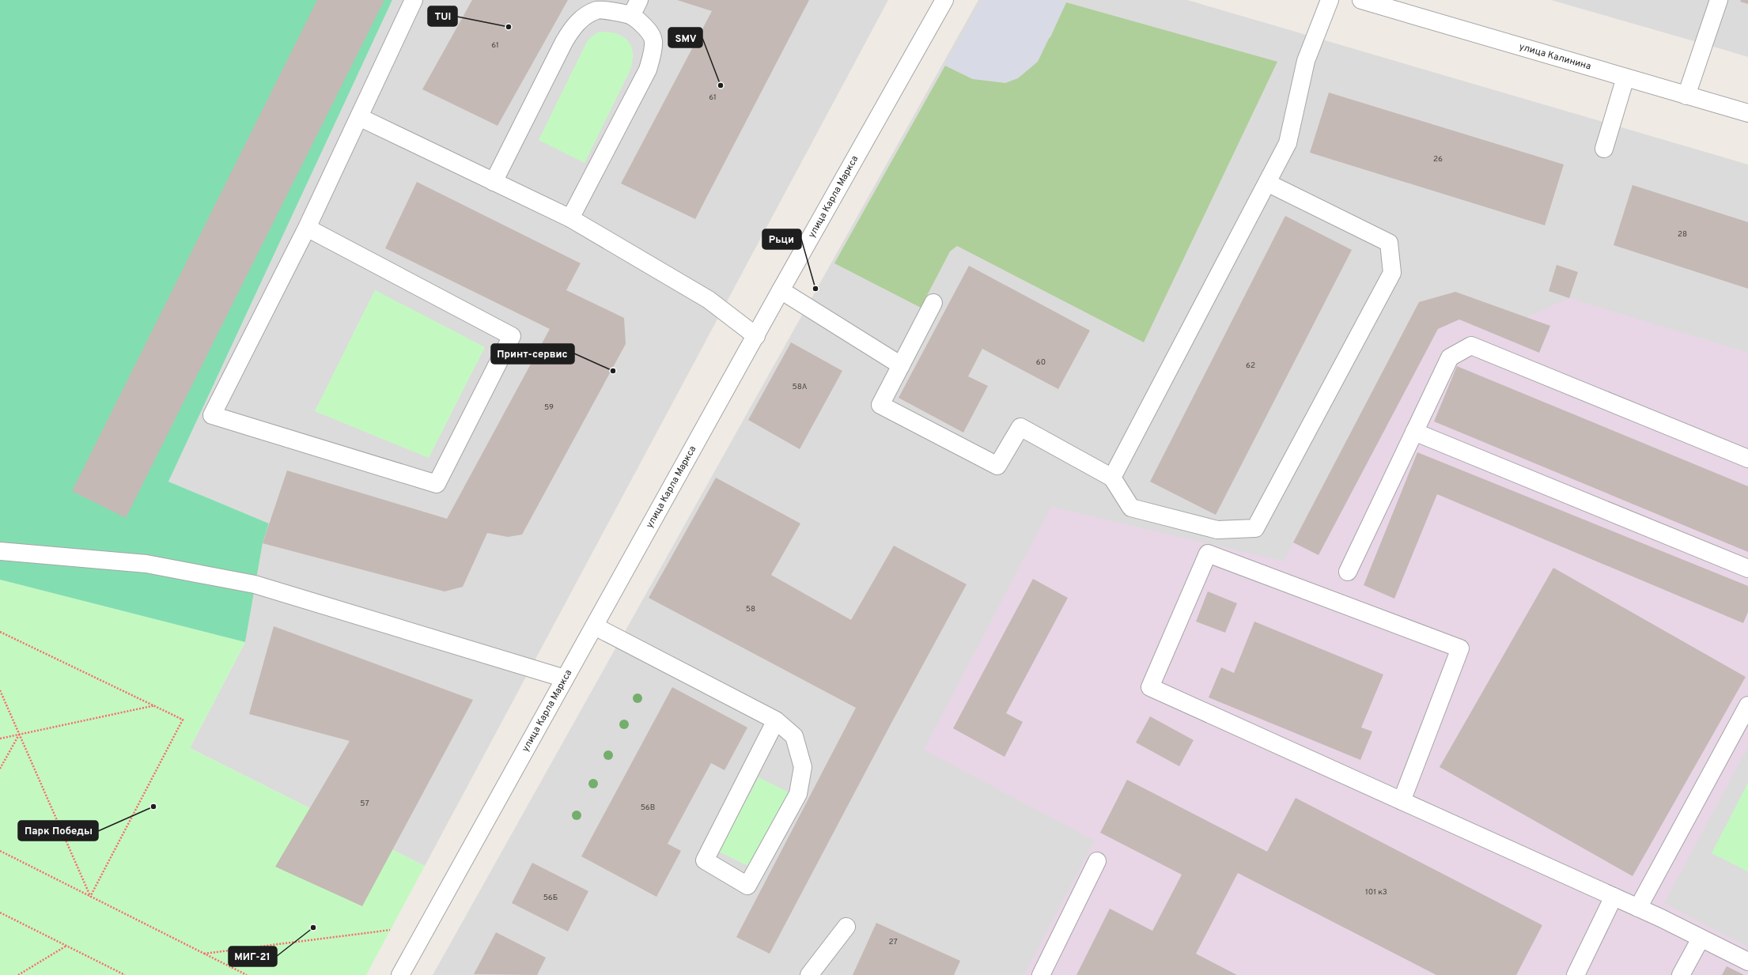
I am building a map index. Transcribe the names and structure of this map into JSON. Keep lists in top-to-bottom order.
{
  "streets": {
    "street": ["улица Калинина", "улица Карла Маркса"]
  },
  "places": [
    "TUI",
    "SMV",
    "Рьци",
    "Принт-сервис",
    "Парк Победы",
    "МИГ-21"
  ],
  "house_numbers": [
    "61",
    "61",
    "26",
    "28",
    "60",
    "62",
    "58А",
    "59",
    "58",
    "57",
    "56В",
    "101 к3",
    "56Б",
    "27"
  ]
}
